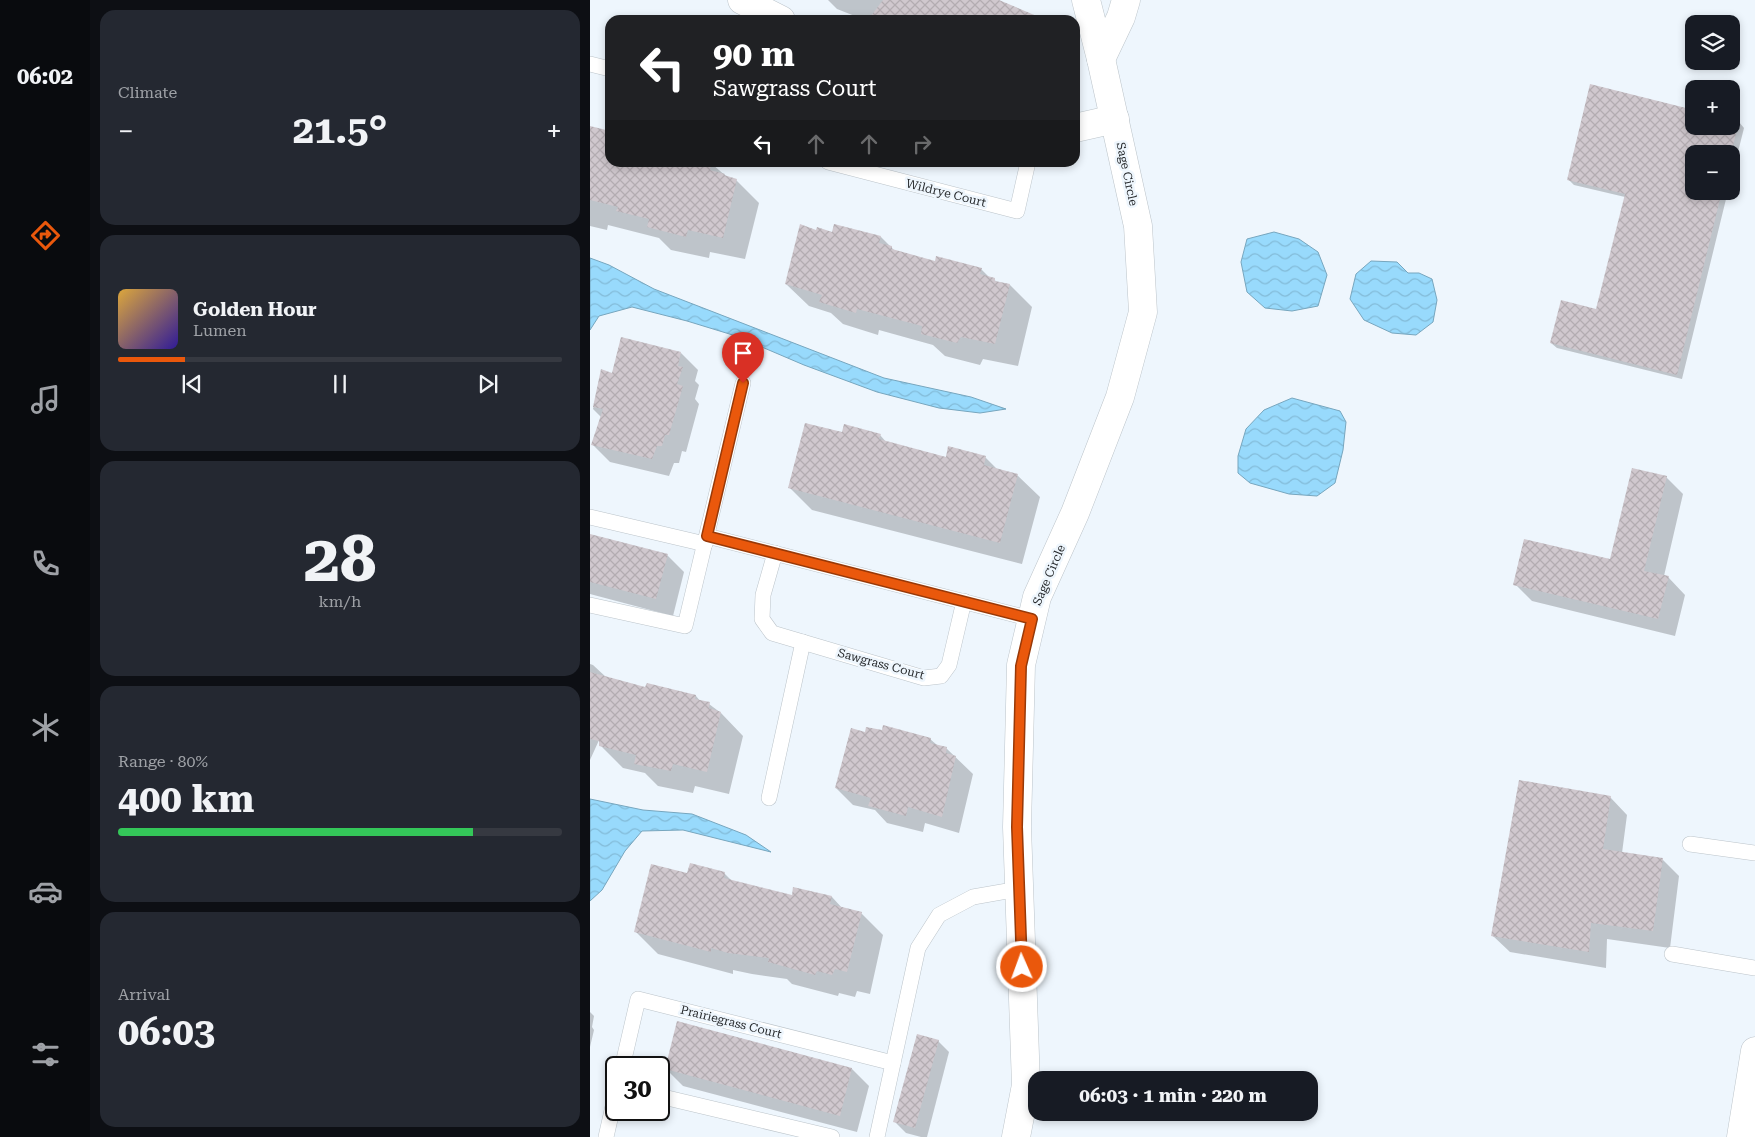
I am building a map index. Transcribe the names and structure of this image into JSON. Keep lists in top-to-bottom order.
{
  "streets": {
    "street": ["Sage Circle"],
    "lane": ["Wildrye Court", "Sawgrass Court", "Prairiegrass Court"]
  },
  "page": {
    "tabs": "06:02",
    "tile": [
      "Climate",
      ["28", "km/h"],
      ["Range · 80%", "400 km"],
      ["Arrival", "06:03"]
    ],
    "map_buttons": ["+", "−"],
    "turn": ["90 m", "Sawgrass Court"],
    "heat": ["−", "21.5°", "+"],
    "song": ["Golden Hour", "Lumen"],
    "limit": "30",
    "trip": "06:03 · 1 min · 220 m"
  }
}
